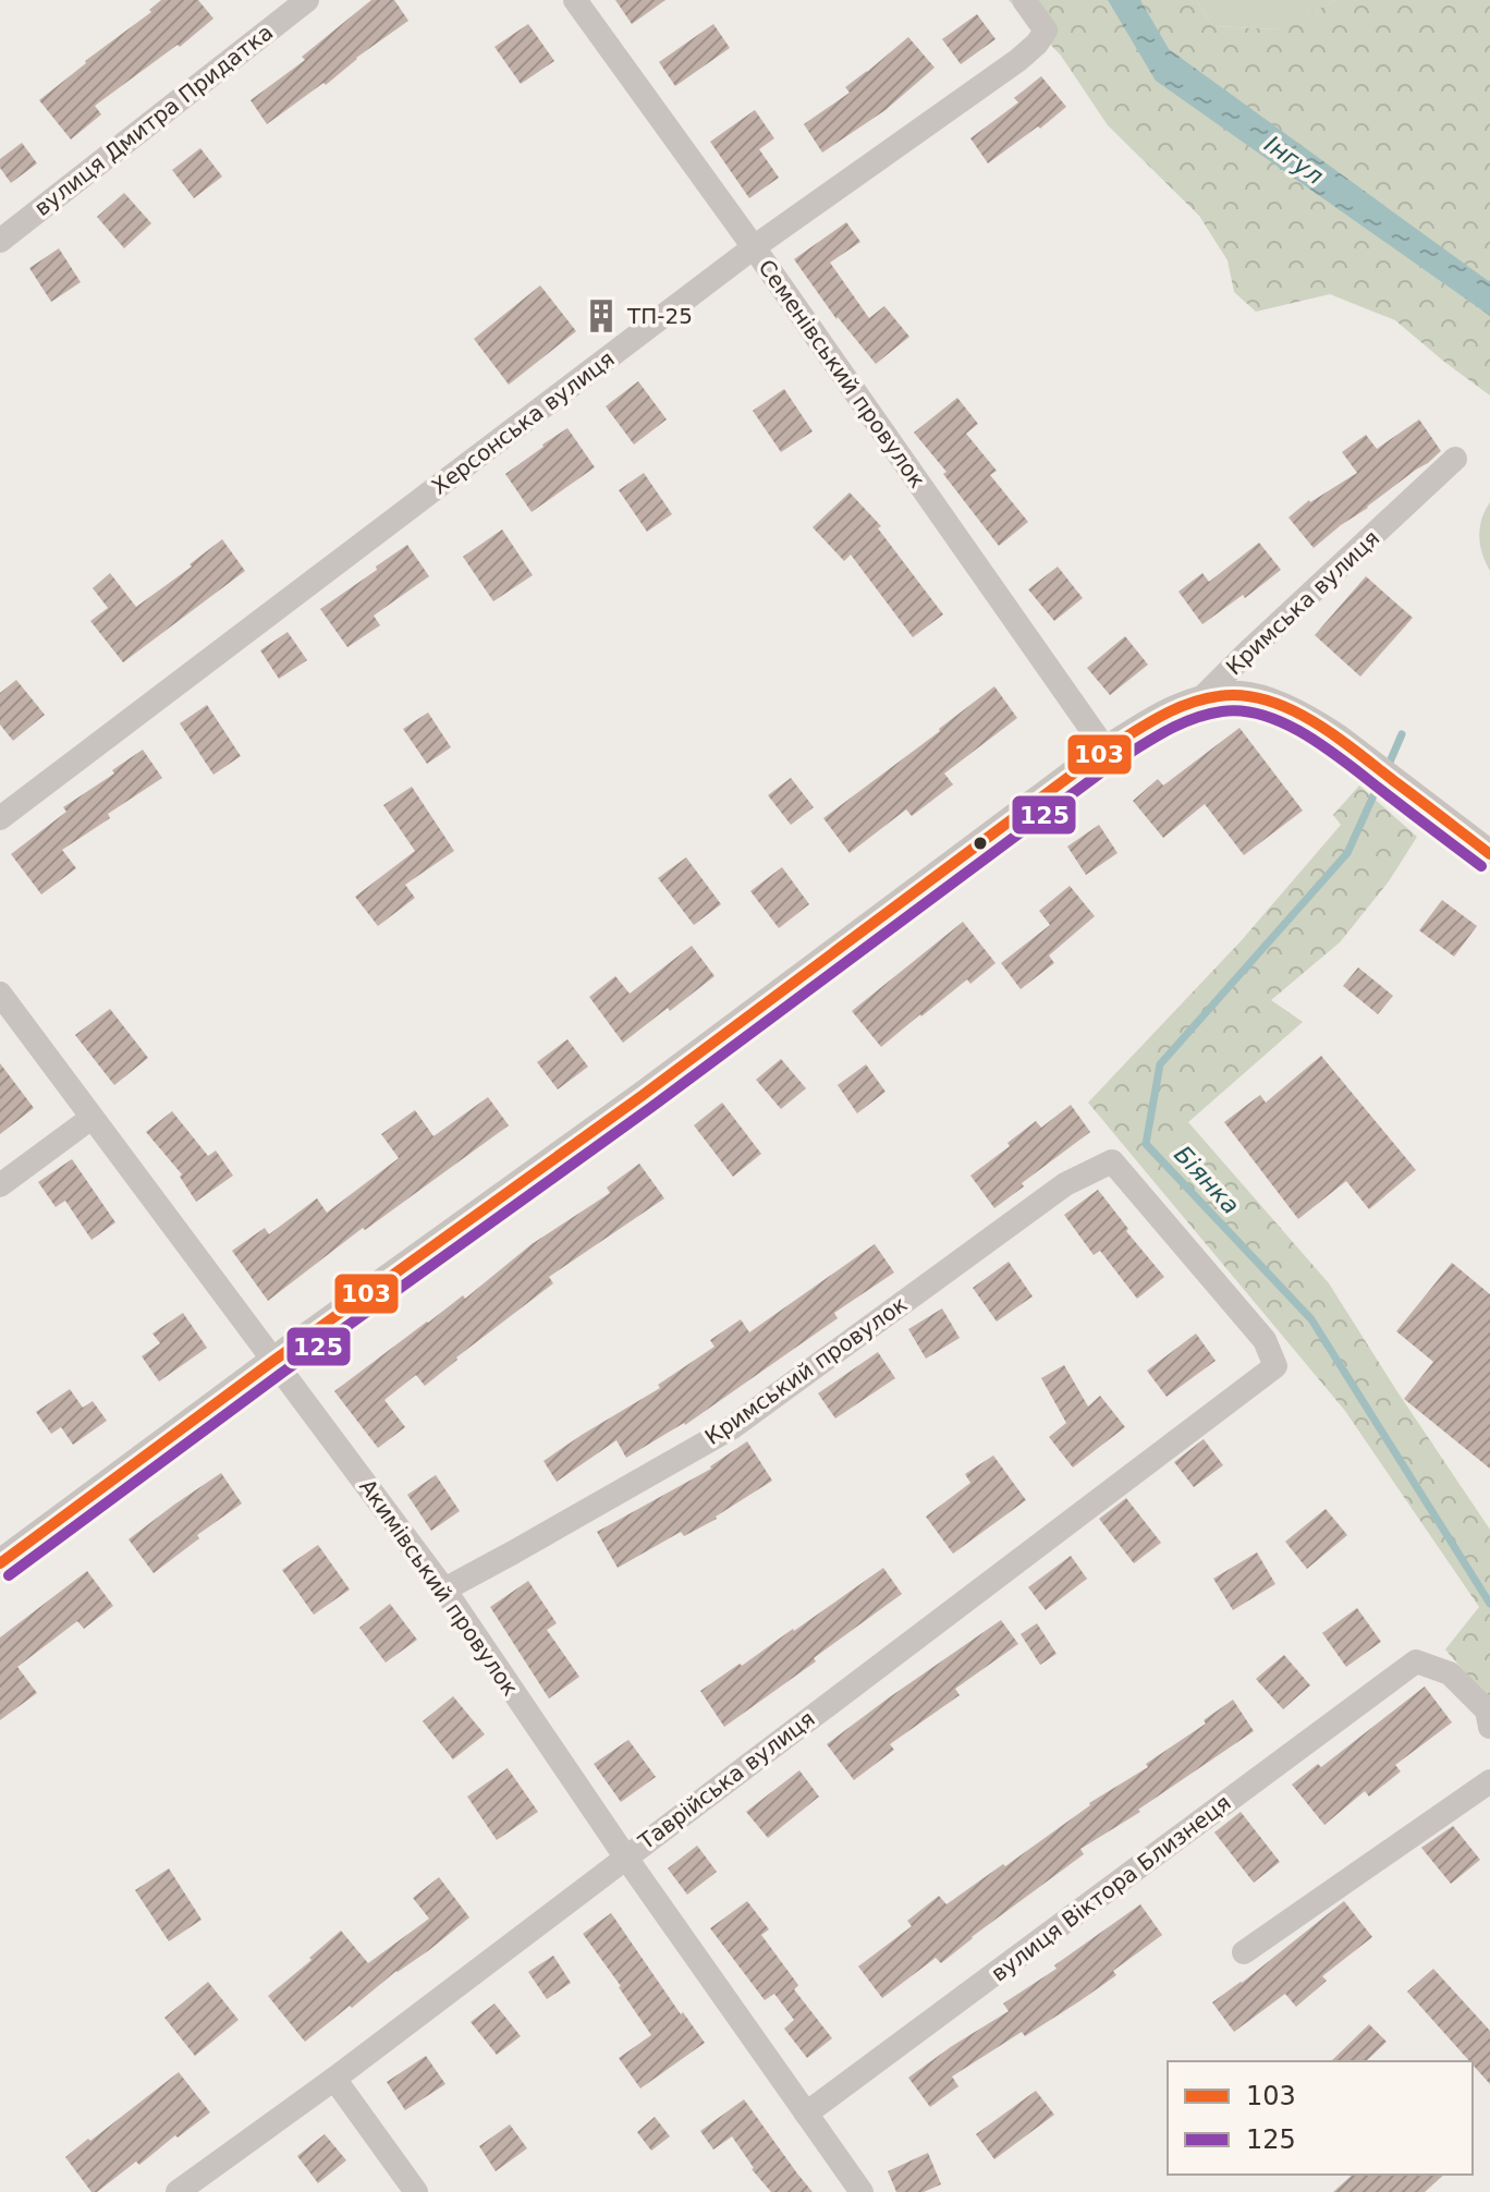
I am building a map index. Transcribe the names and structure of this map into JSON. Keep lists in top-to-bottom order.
{
  "streets": {
    "street": [
      "вулиця Дмитра Придатка",
      "Семенівський провулок",
      "Херсонська вулиця",
      "Кримська вулиця",
      "Кримський провулок",
      "Акимівський провулок",
      "Таврійська вулиця",
      "вулиця Віктора Близнеця"
    ]
  },
  "crossings": [
    ["Семенівський провулок", "Херсонська вулиця"],
    ["Семенівський провулок", "Кримська вулиця"],
    ["Кримська вулиця", "Акимівський провулок"],
    ["Кримський провулок", "Акимівський провулок"],
    ["Кримський провулок", "Таврійська вулиця"],
    ["Акимівський провулок", "Таврійська вулиця"],
    ["Акимівський провулок", "вулиця Віктора Близнеця"]
  ],
  "water": ["Інгул", "Біянка"],
  "places": {
    "building": ["ТП-25"]
  },
  "lines": ["transit line 103", "transit line 125"],
  "legend": ["103", "125"]
}
